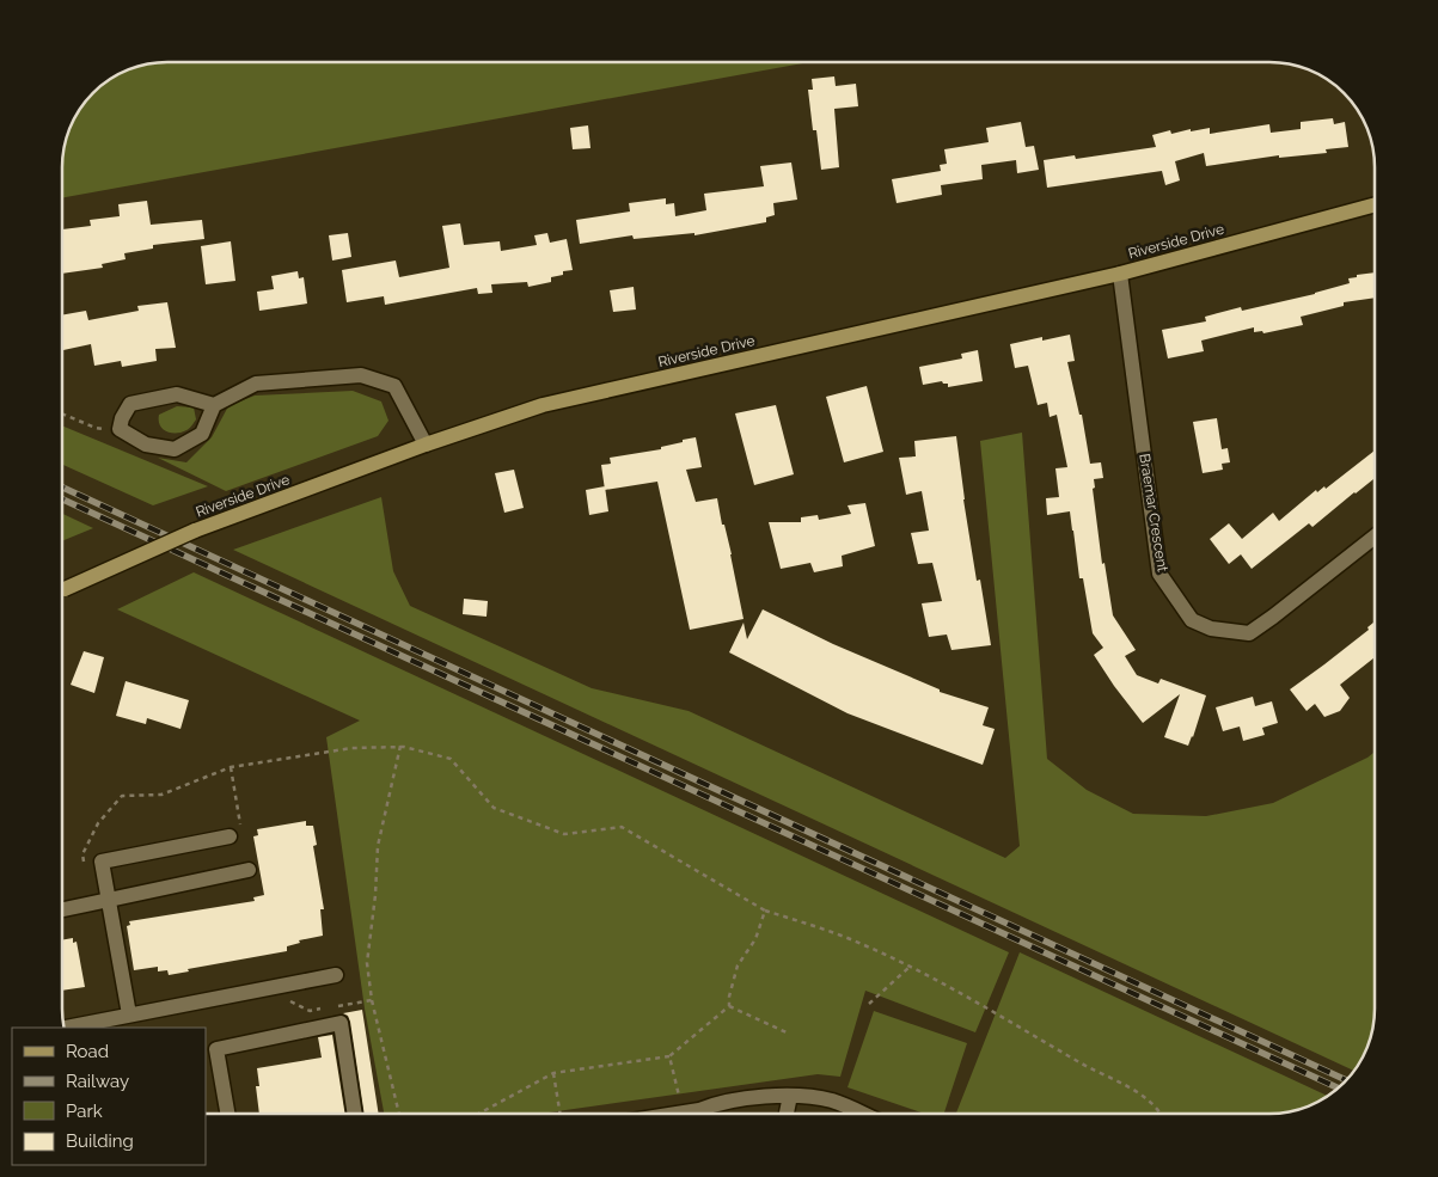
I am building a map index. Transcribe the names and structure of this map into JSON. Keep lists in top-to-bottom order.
{
  "streets": {
    "main road": ["Riverside Drive"],
    "street": ["Braemar Crescent"]
  },
  "crossings": [
    ["Riverside Drive", "Braemar Crescent"]
  ],
  "legend": [
    "Road",
    "Railway",
    "Park",
    "Building"
  ]
}
